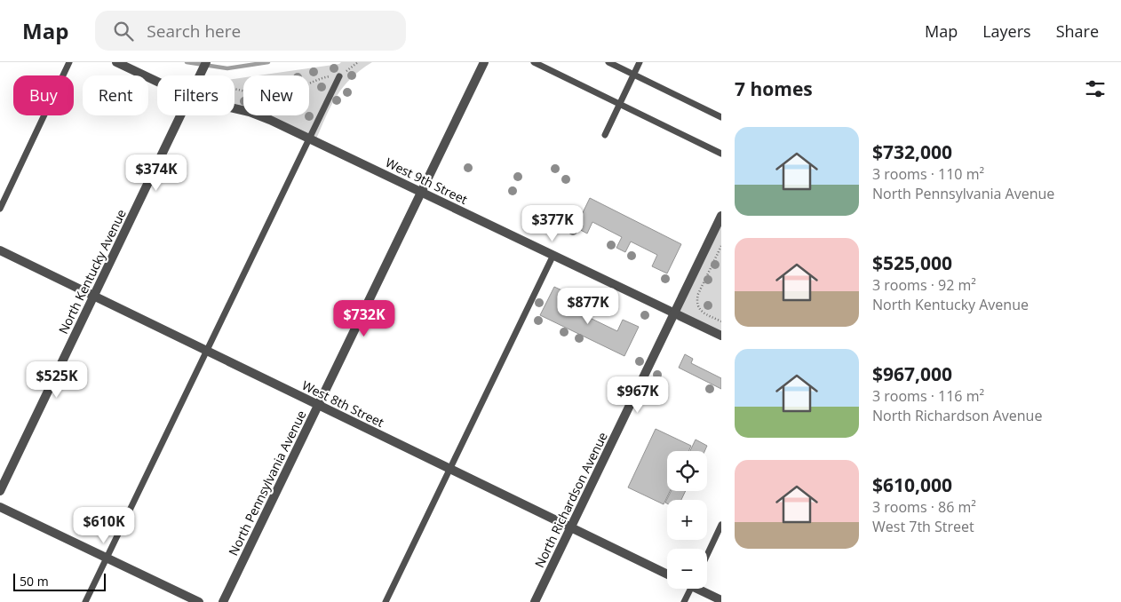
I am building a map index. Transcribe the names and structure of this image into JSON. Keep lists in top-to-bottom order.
{
  "streets": {
    "street": [
      "West 9th Street",
      "North Kentucky Avenue",
      "West 8th Street",
      "North Pennsylvania Avenue",
      "North Richardson Avenue"
    ]
  },
  "crossings": [
    ["West 9th Street", "North Pennsylvania Avenue"],
    ["West 9th Street", "North Richardson Avenue"],
    ["North Kentucky Avenue", "West 8th Street"],
    ["West 8th Street", "North Pennsylvania Avenue"],
    ["West 8th Street", "North Richardson Avenue"]
  ],
  "scale_bar": "50 m",
  "page": {
    "header": "Map",
    "search": "Search here",
    "nav": ["Map", "Layers", "Share"],
    "heading": "7 homes",
    "chip": [
      "Buy",
      "Rent",
      "Filters",
      "New"
    ],
    "list": [
      {
        "name": "$732,000",
        "note": "3 rooms · 110 m² · North Pennsylvania Avenue"
      },
      {
        "name": "$525,000",
        "note": "3 rooms · 92 m² · North Kentucky Avenue"
      },
      {
        "name": "$967,000",
        "note": "3 rooms · 116 m² · North Richardson Avenue"
      },
      {
        "name": "$610,000",
        "note": "3 rooms · 86 m² · West 7th Street"
      }
    ],
    "price": [
      "$374K",
      "$377K",
      "$877K",
      "$732K",
      "$525K",
      "$967K",
      "$610K"
    ],
    "map_buttons": ["+", "−"],
    "scale": "50 m"
  }
}
